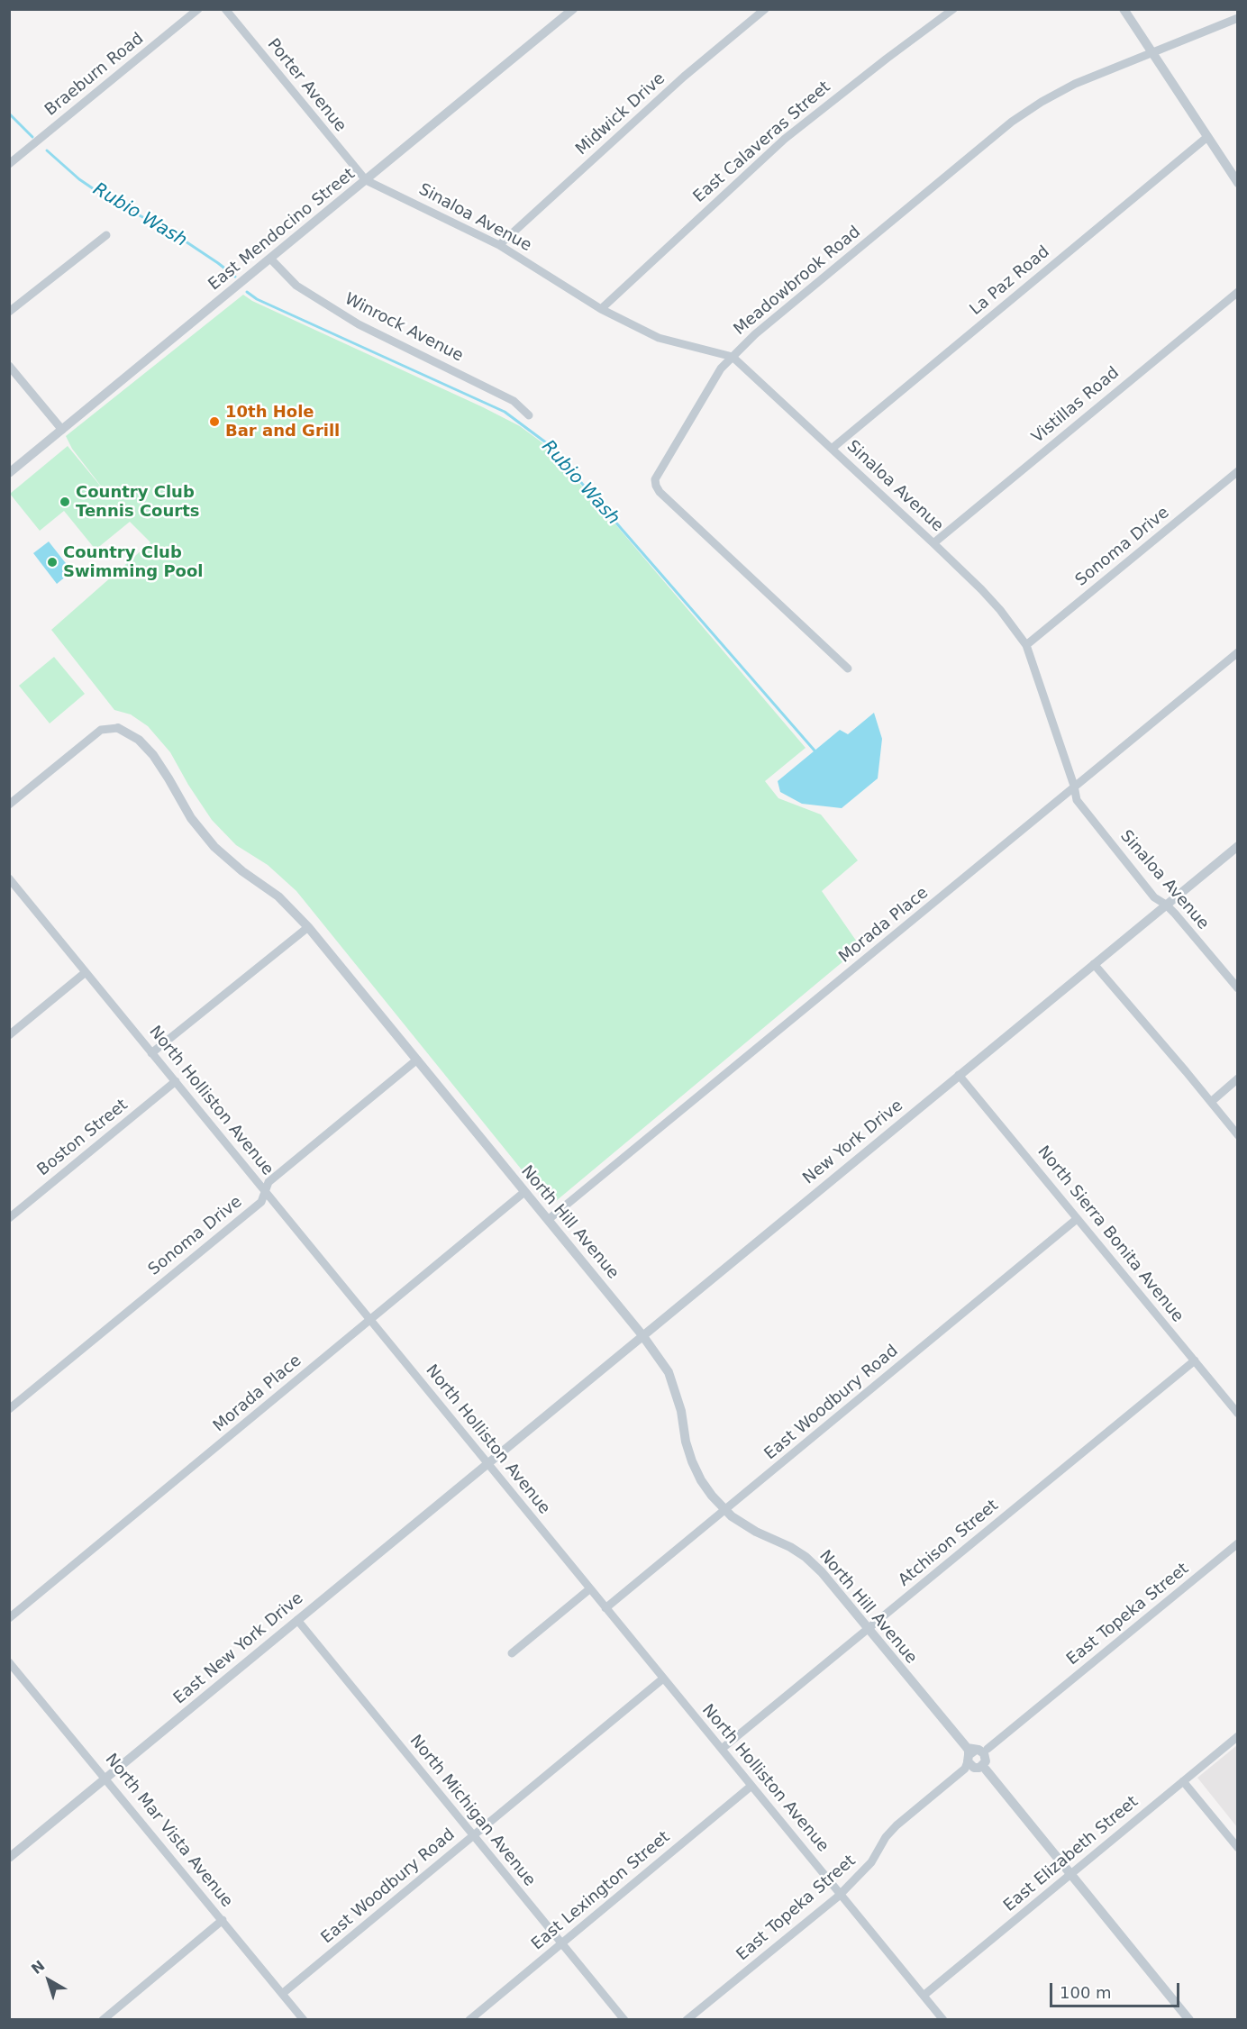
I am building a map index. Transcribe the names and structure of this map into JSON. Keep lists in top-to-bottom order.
{
  "streets": {
    "street": [
      "Braeburn Road",
      "Porter Avenue",
      "Midwick Drive",
      "East Calaveras Street",
      "Sinaloa Avenue",
      "East Mendocino Street",
      "Meadowbrook Road",
      "La Paz Road",
      "Winrock Avenue",
      "Vistillas Road",
      "Sonoma Drive",
      "Morada Place",
      "North Holliston Avenue",
      "Boston Street",
      "New York Drive",
      "North Hill Avenue",
      "North Sierra Bonita Avenue",
      "East Woodbury Road",
      "Atchison Street",
      "East Topeka Street",
      "East New York Drive",
      "North Michigan Avenue",
      "North Mar Vista Avenue",
      "East Elizabeth Street",
      "East Lexington Street"
    ]
  },
  "crossings": [
    ["Porter Avenue", "Sinaloa Avenue"],
    ["Porter Avenue", "East Mendocino Street"],
    ["Midwick Drive", "Sinaloa Avenue"],
    ["East Calaveras Street", "Sinaloa Avenue"],
    ["Sinaloa Avenue", "East Mendocino Street"],
    ["Sinaloa Avenue", "Meadowbrook Road"],
    ["Sinaloa Avenue", "La Paz Road"],
    ["Sinaloa Avenue", "Vistillas Road"],
    ["Sinaloa Avenue", "Sonoma Drive"],
    ["Sinaloa Avenue", "Morada Place"],
    ["Sinaloa Avenue", "New York Drive"],
    ["East Mendocino Street", "Winrock Avenue"],
    ["Sonoma Drive", "North Holliston Avenue"],
    ["Sonoma Drive", "North Hill Avenue"],
    ["Morada Place", "North Holliston Avenue"],
    ["Morada Place", "North Hill Avenue"],
    ["North Holliston Avenue", "Boston Street"],
    ["North Holliston Avenue", "New York Drive"],
    ["North Holliston Avenue", "East Woodbury Road"],
    ["North Holliston Avenue", "Atchison Street"],
    ["North Holliston Avenue", "East Topeka Street"],
    ["North Holliston Avenue", "East New York Drive"],
    ["North Holliston Avenue", "East Elizabeth Street"],
    ["North Holliston Avenue", "East Lexington Street"],
    ["New York Drive", "North Hill Avenue"],
    ["New York Drive", "North Sierra Bonita Avenue"],
    ["New York Drive", "East New York Drive"],
    ["North Hill Avenue", "East Woodbury Road"],
    ["North Hill Avenue", "Atchison Street"],
    ["North Hill Avenue", "East Topeka Street"],
    ["North Hill Avenue", "East Elizabeth Street"],
    ["North Sierra Bonita Avenue", "East Woodbury Road"],
    ["North Sierra Bonita Avenue", "Atchison Street"],
    ["East Woodbury Road", "North Michigan Avenue"],
    ["East Woodbury Road", "North Mar Vista Avenue"],
    ["East New York Drive", "North Michigan Avenue"],
    ["East New York Drive", "North Mar Vista Avenue"],
    ["North Michigan Avenue", "East Lexington Street"]
  ],
  "water": ["Rubio Wash"],
  "places": ["10th Hole Bar and Grill", "Country Club Tennis Courts", "Country Club Swimming Pool"],
  "scale_bar": "100 m",
  "north": "top left"
}
